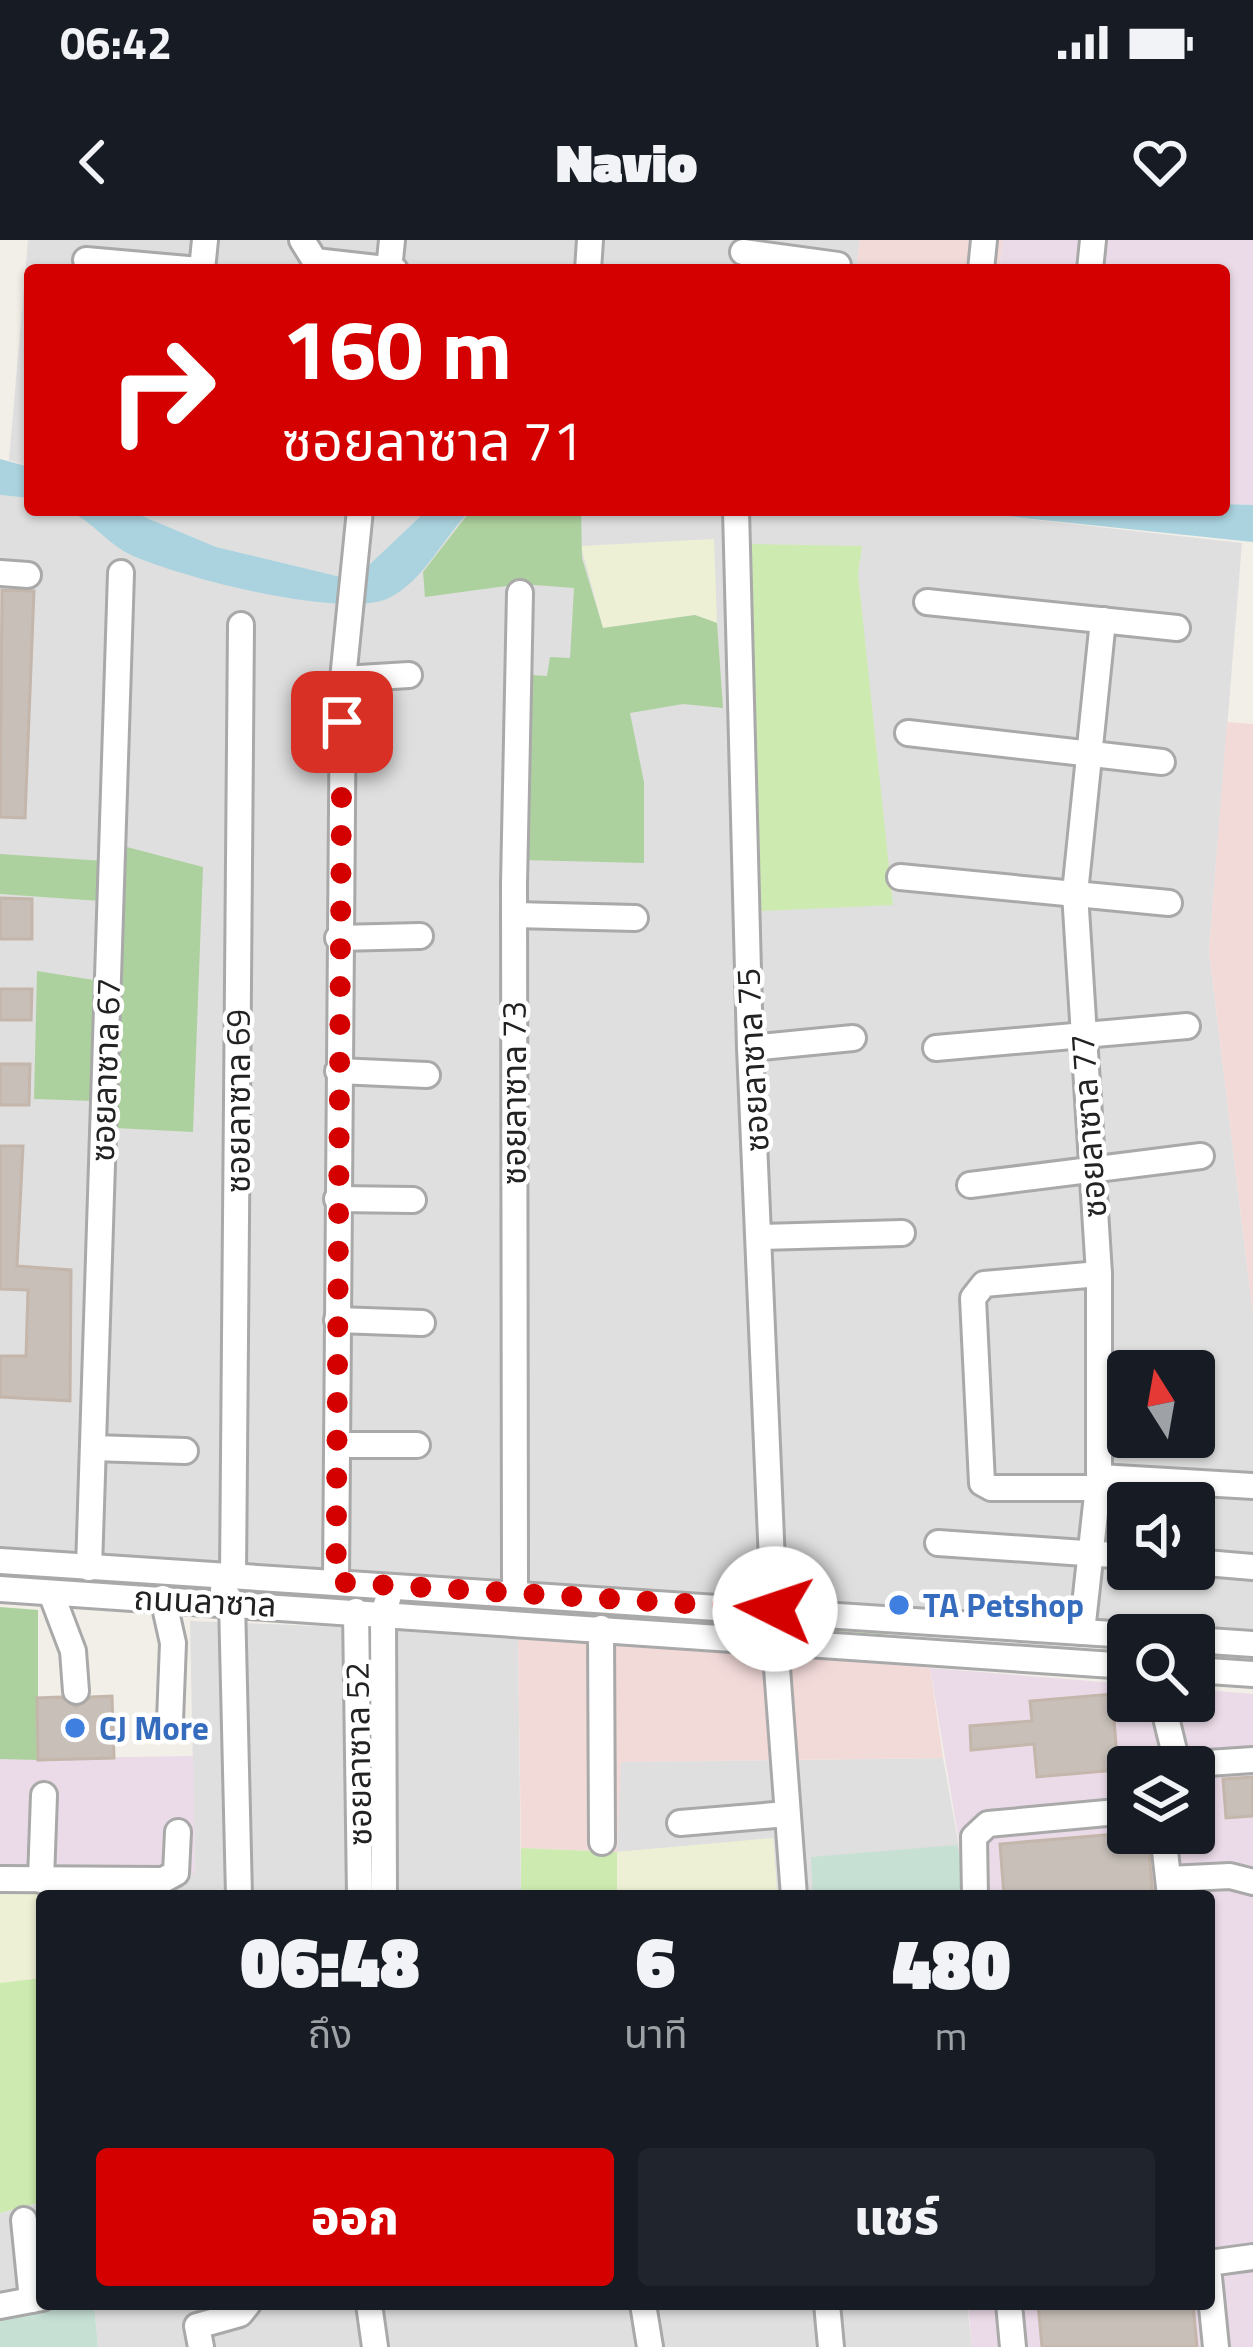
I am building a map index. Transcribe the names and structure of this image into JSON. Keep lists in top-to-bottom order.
{
  "streets": {
    "street": [
      "ซอยลาซาล 75",
      "ซอยลาซาล 67",
      "ซอยลาซาล 73",
      "ซอยลาซาล 69",
      "ซอยลาซาล 77",
      "ถนนลาซาล",
      "ซอยลาซาล 52"
    ]
  },
  "crossings": [
    ["ซอยลาซาล 75", "ถนนลาซาล"],
    ["ซอยลาซาล 67", "ถนนลาซาล"],
    ["ซอยลาซาล 73", "ถนนลาซาล"],
    ["ซอยลาซาล 69", "ถนนลาซาล"],
    ["ซอยลาซาล 77", "ถนนลาซาล"],
    ["ถนนลาซาล", "ซอยลาซาล 52"]
  ],
  "places": ["TA Petshop", "CJ More"],
  "north": "top",
  "page": {
    "status": "06:42",
    "header": "Navio",
    "turn": ["160 m", "ซอยลาซาล 71"],
    "eta": [
      "06:48",
      "ถึง",
      "6",
      "นาที",
      "480",
      "m"
    ],
    "buttons": ["ออก", "แชร์"]
  }
}
